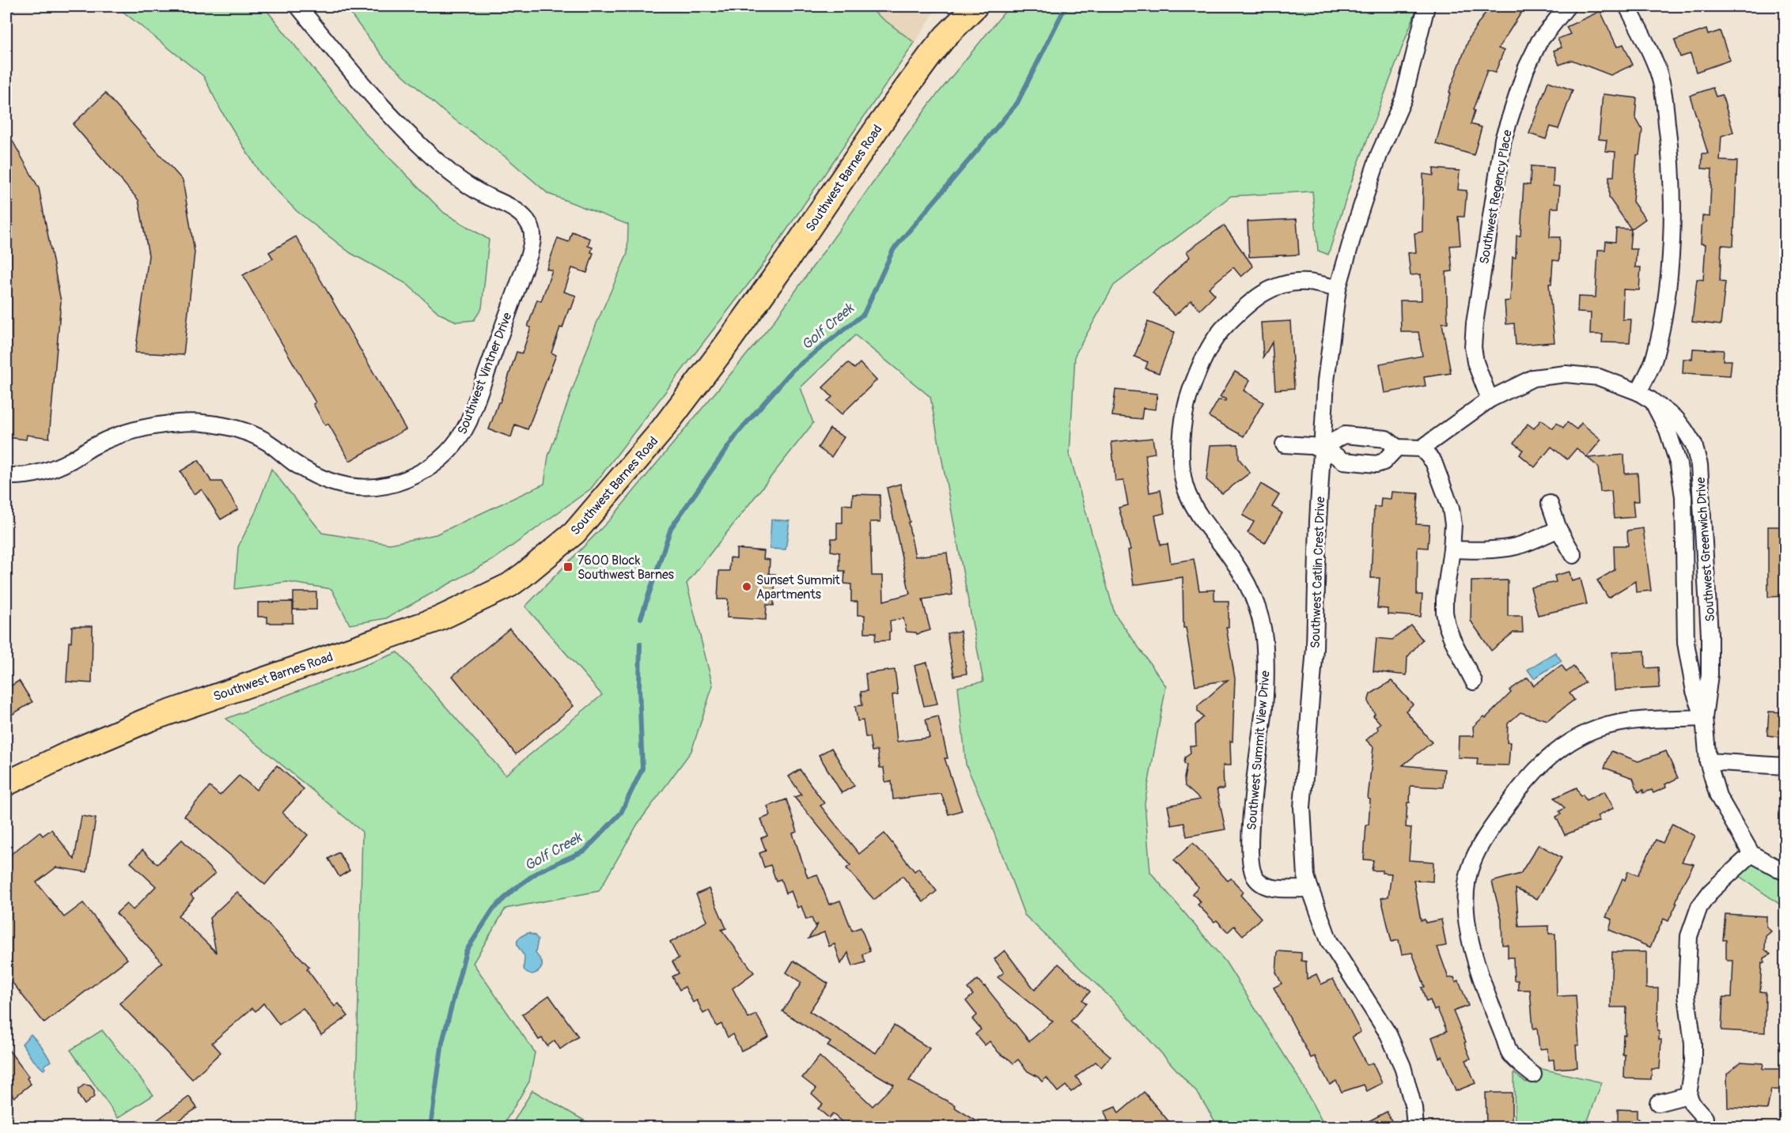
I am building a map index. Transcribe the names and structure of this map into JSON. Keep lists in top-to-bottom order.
{
  "streets": {
    "main road": ["Southwest Barnes Road"],
    "street": [
      "Southwest Regency Place",
      "Southwest Vintner Drive",
      "Southwest Greenwich Drive",
      "Southwest Catlin Crest Drive",
      "Southwest Summit View Drive"
    ]
  },
  "crossings": [
    ["Southwest Regency Place", "Southwest Greenwich Drive"],
    ["Southwest Catlin Crest Drive", "Southwest Summit View Drive"]
  ],
  "water": ["Golf Creek"],
  "places": {
    "transit": ["7600 Block Southwest Barnes"],
    "other": ["Sunset Summit Apartments"]
  }
}
